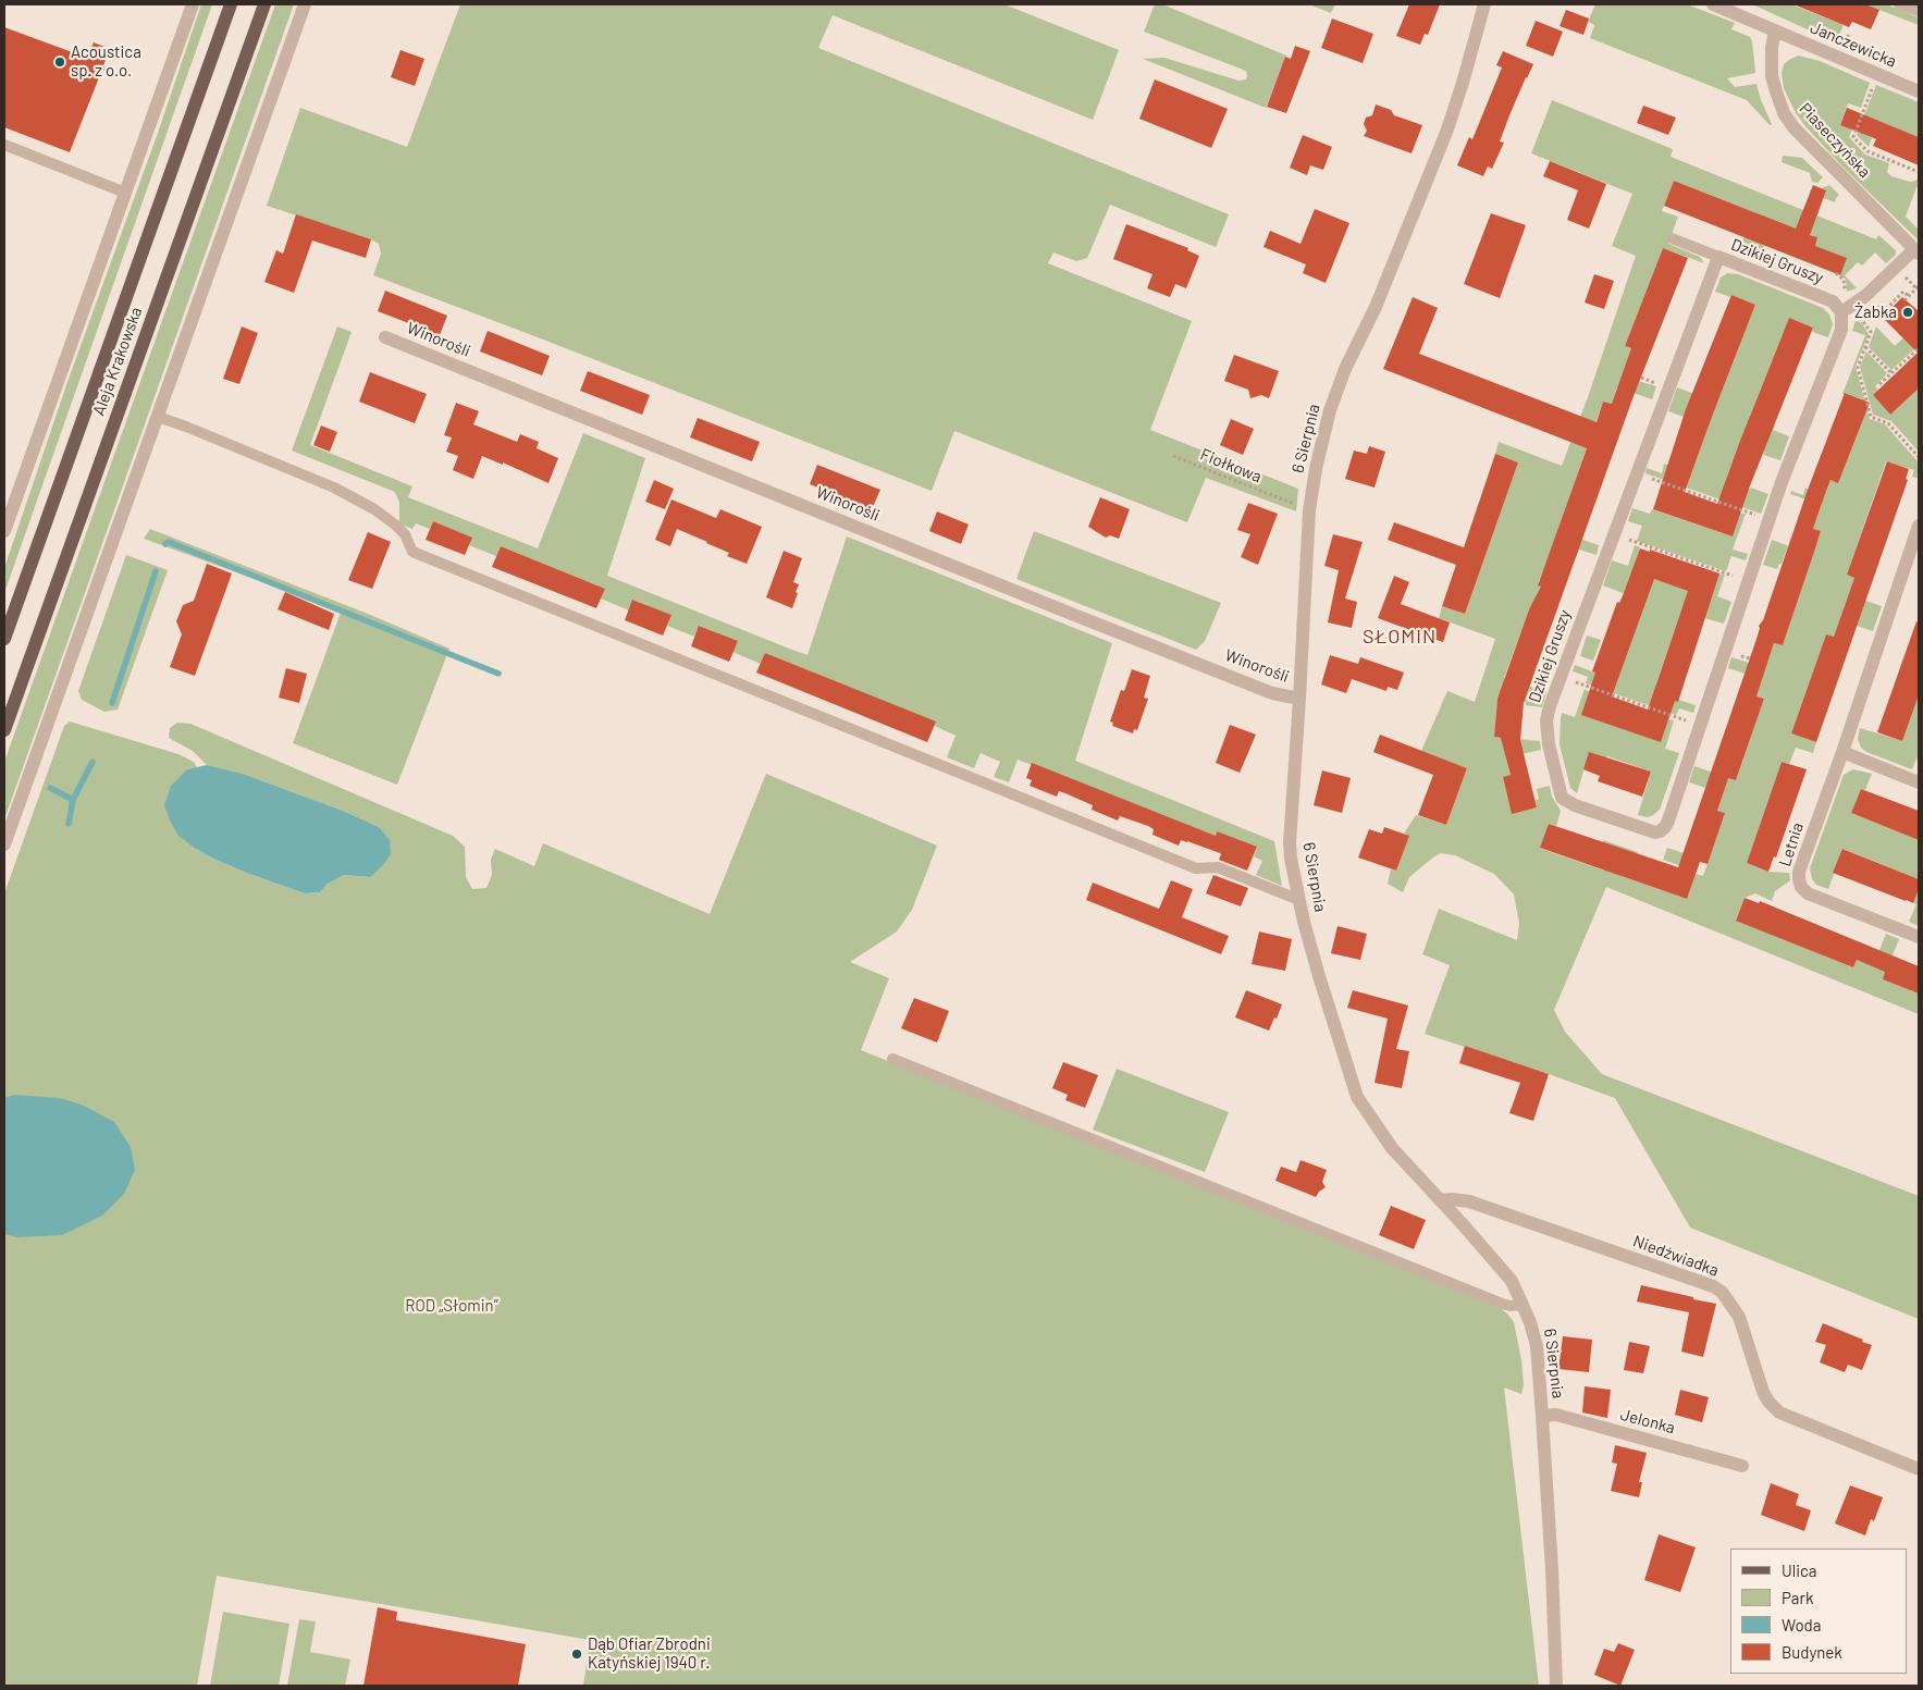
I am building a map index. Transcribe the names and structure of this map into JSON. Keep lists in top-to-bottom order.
{
  "streets": {
    "main road": ["Aleja Krakowska"],
    "street": [
      "Janczewicka",
      "Piaseczyńska",
      "Dzikiej Gruszy",
      "Winorośli",
      "6 Sierpnia",
      "Letnia",
      "Niedźwiadka",
      "Jelonka"
    ],
    "path": ["Fiołkowa"]
  },
  "crossings": [
    ["Janczewicka", "Piaseczyńska"],
    ["Winorośli", "6 Sierpnia"],
    ["6 Sierpnia", "Fiołkowa"],
    ["6 Sierpnia", "Niedźwiadka"],
    ["6 Sierpnia", "Jelonka"]
  ],
  "districts": ["SŁOMIN"],
  "parks": ["ROD „Słomin”"],
  "places": ["Acoustica sp. z o.o.", "Żabka", "Dąb Ofiar Zbrodni Katyńskiej 1940 r."],
  "legend": [
    "Ulica",
    "Park",
    "Woda",
    "Budynek"
  ]
}
